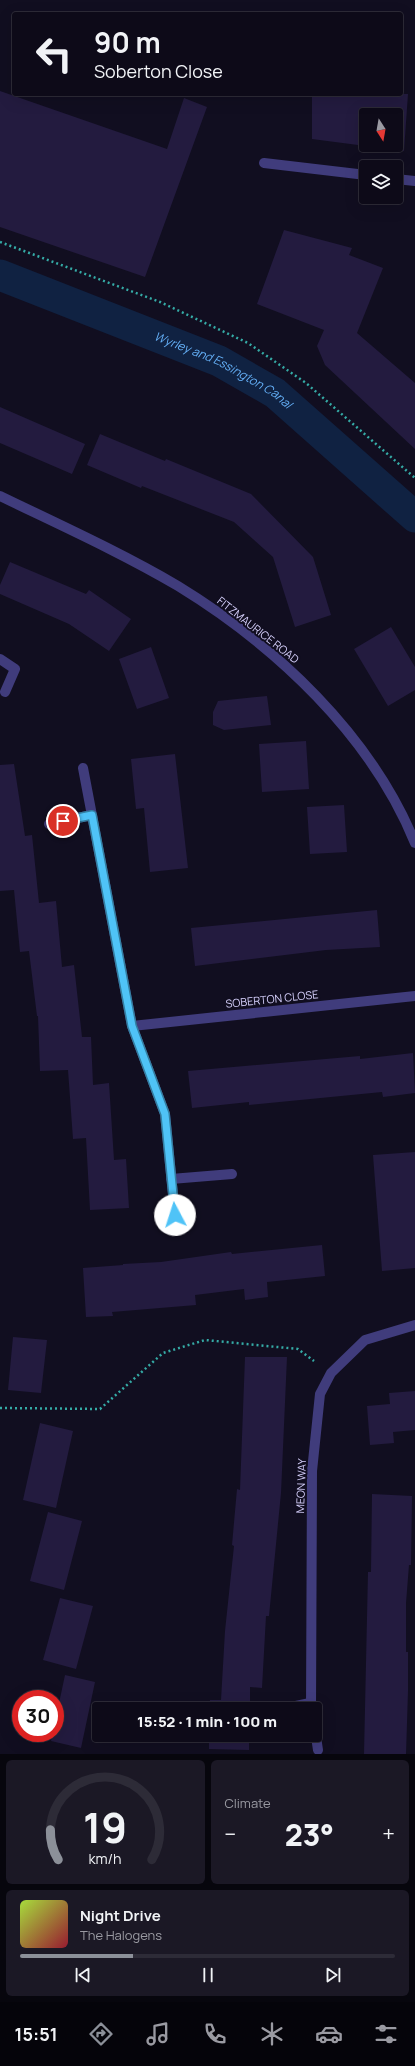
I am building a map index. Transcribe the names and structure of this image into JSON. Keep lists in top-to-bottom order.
{
  "streets": {
    "street": ["FITZMAURICE ROAD", "SOBERTON CLOSE", "MEON WAY"]
  },
  "water": ["Wyrley and Essington Canal"],
  "north": "bottom",
  "page": {
    "turn": ["90 m", "Soberton Close"],
    "limit": "30",
    "trip": "15:52 · 1 min · 100 m",
    "tile": "Climate",
    "heat": ["−", "23°", "+"],
    "song": ["Night Drive", "The Halogens"],
    "tabs": "15:51",
    "gauge": ["19", "km/h"]
  }
}
